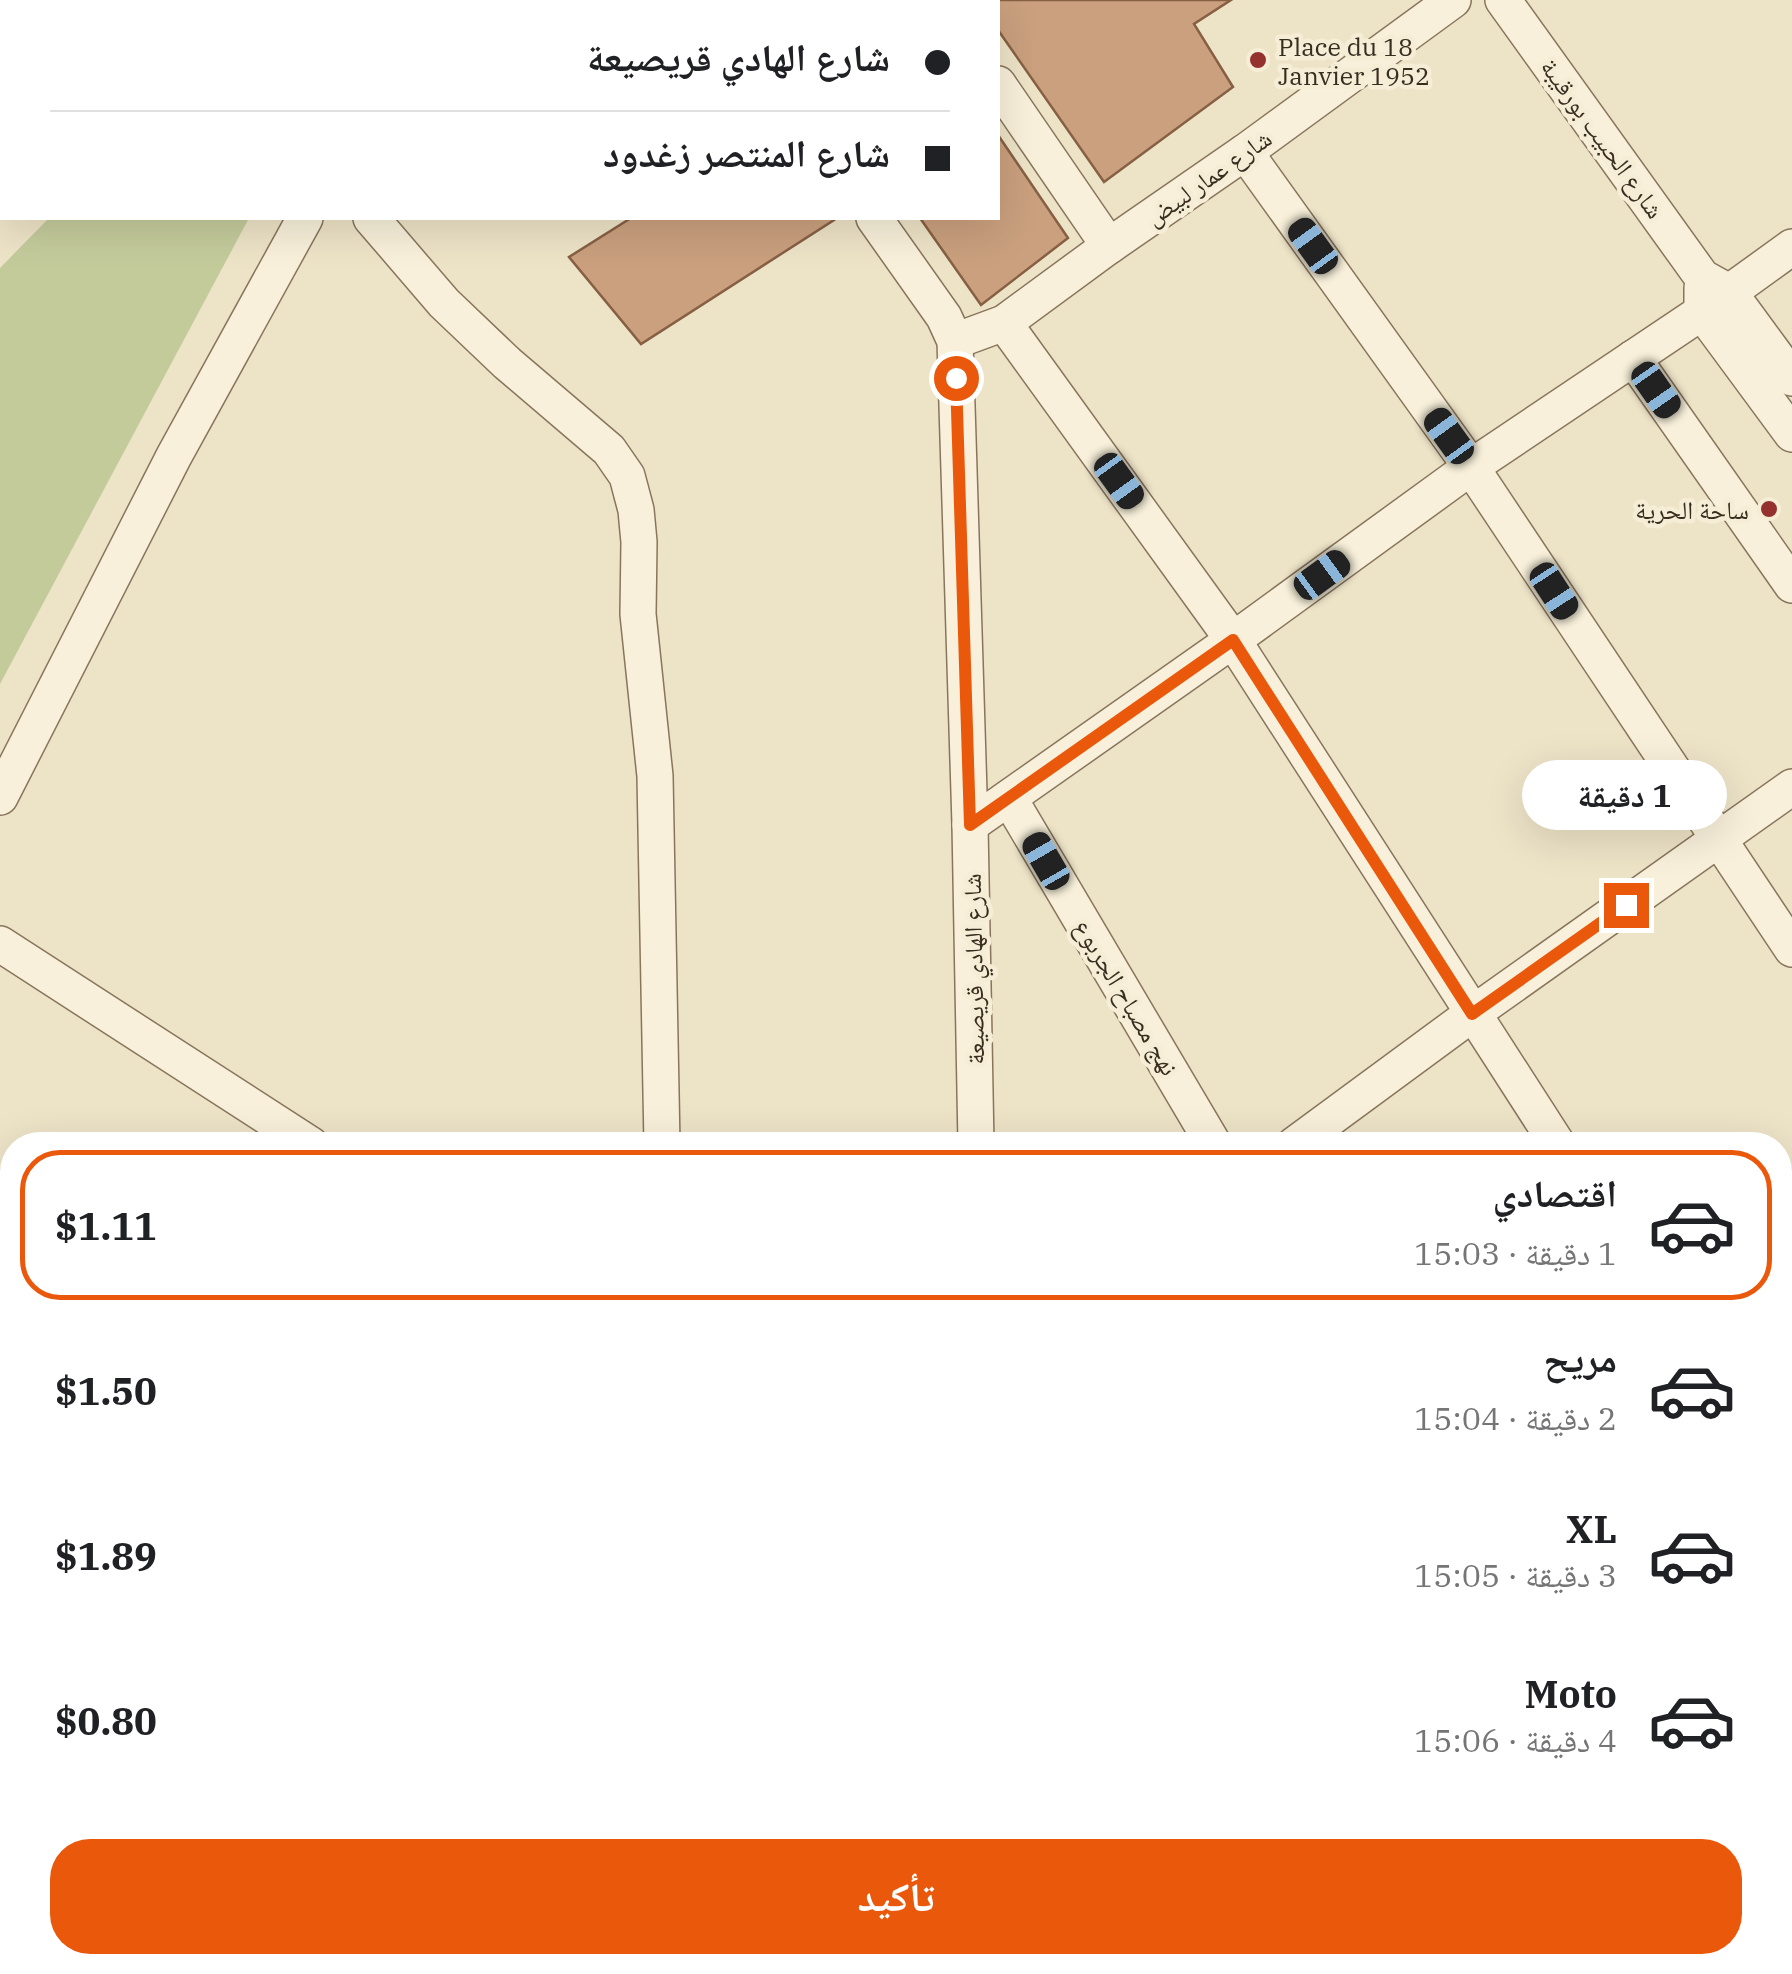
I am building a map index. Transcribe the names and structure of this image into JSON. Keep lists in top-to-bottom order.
{
  "streets": {
    "street": [
      "شارع الحبيب بورقيبة",
      "شارع عمار لبيض",
      "شارع الهادي قريصيعة",
      "نهج مصباح الجربوع"
    ]
  },
  "crossings": [
    ["شارع عمار لبيض", "شارع الهادي قريصيعة"]
  ],
  "places": ["Place du 18 Janvier 1952", "ساحة الحرية"],
  "page": {
    "banner": ["شارع الهادي قريصيعة", "شارع المنتصر زغدود"],
    "bubble": "1 دقيقة",
    "list": [
      {
        "name": "اقتصادي",
        "note": "1 دقيقة · 15:03",
        "value": "$1.11"
      },
      {
        "name": "مريح",
        "note": "2 دقيقة · 15:04",
        "value": "$1.50"
      },
      {
        "name": "XL",
        "note": "3 دقيقة · 15:05",
        "value": "$1.89"
      },
      {
        "name": "Moto",
        "note": "4 دقيقة · 15:06",
        "value": "$0.80"
      }
    ],
    "buttons": "تأكيد"
  }
}
